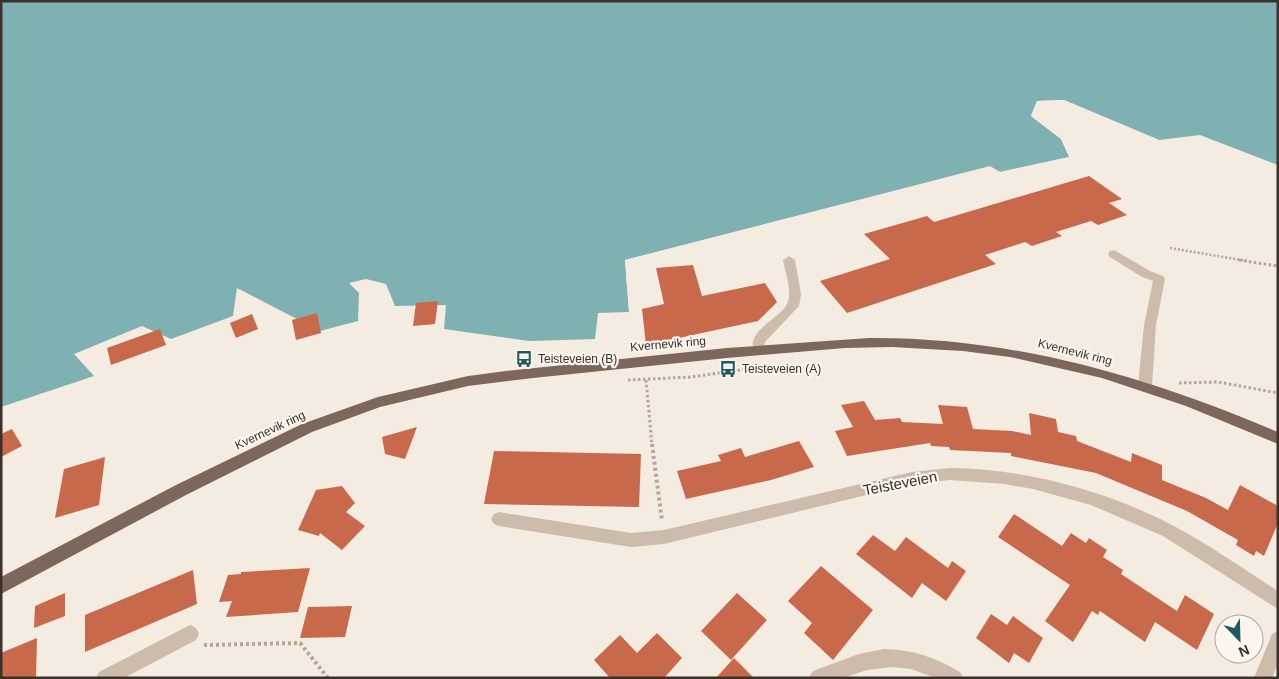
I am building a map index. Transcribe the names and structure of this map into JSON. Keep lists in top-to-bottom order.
{
  "streets": {
    "main road": ["Kvernevik ring"],
    "street": ["Teisteveien"]
  },
  "places": {
    "bus stop": ["Teisteveien (B)", "Teisteveien (A)"]
  },
  "north": "bottom right"
}
